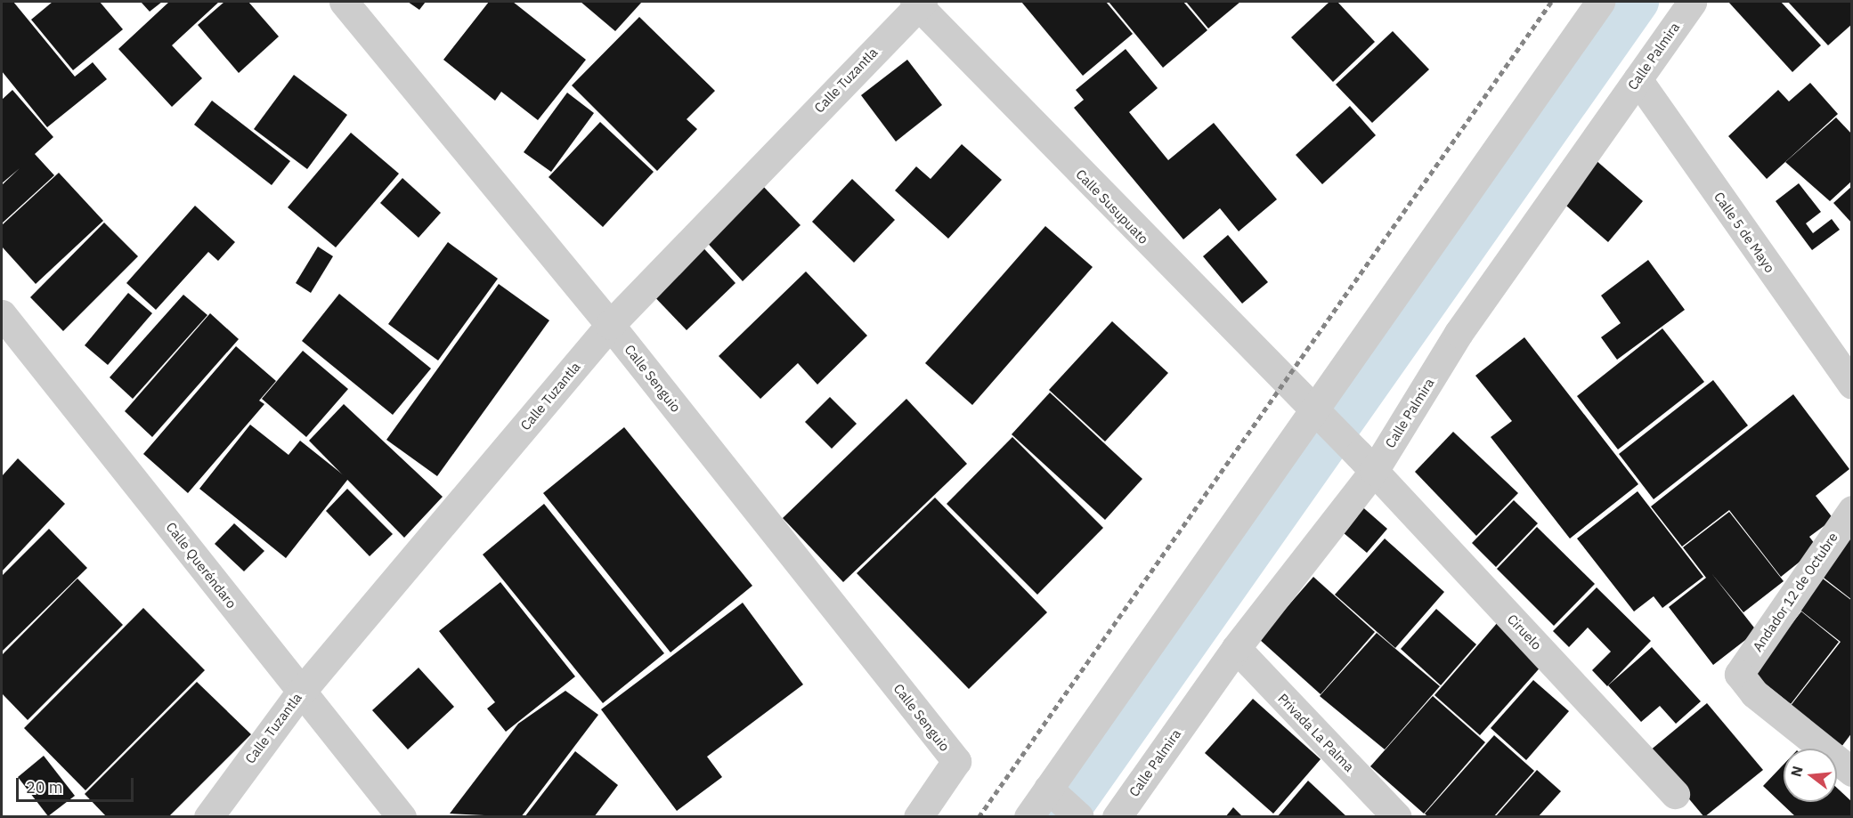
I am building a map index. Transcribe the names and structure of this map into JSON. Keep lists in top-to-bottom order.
{
  "streets": {
    "street": [
      "Calle Palmira",
      "Calle Tuzantla",
      "Calle Susupuato",
      "Calle 5 de Mayo",
      "Calle Senguio",
      "Calle Queréndaro",
      "Andador 12 de Octubre",
      "Ciruelo",
      "Privada La Palma"
    ]
  },
  "crossings": [
    ["Calle Palmira", "Calle Susupuato"],
    ["Calle Palmira", "Calle 5 de Mayo"],
    ["Calle Palmira", "Ciruelo"],
    ["Calle Palmira", "Privada La Palma"],
    ["Calle Tuzantla", "Calle Susupuato"],
    ["Calle Tuzantla", "Calle Senguio"],
    ["Calle Tuzantla", "Calle Queréndaro"],
    ["Calle Susupuato", "Ciruelo"]
  ],
  "scale_bar": "20 m",
  "north": "left"
}
